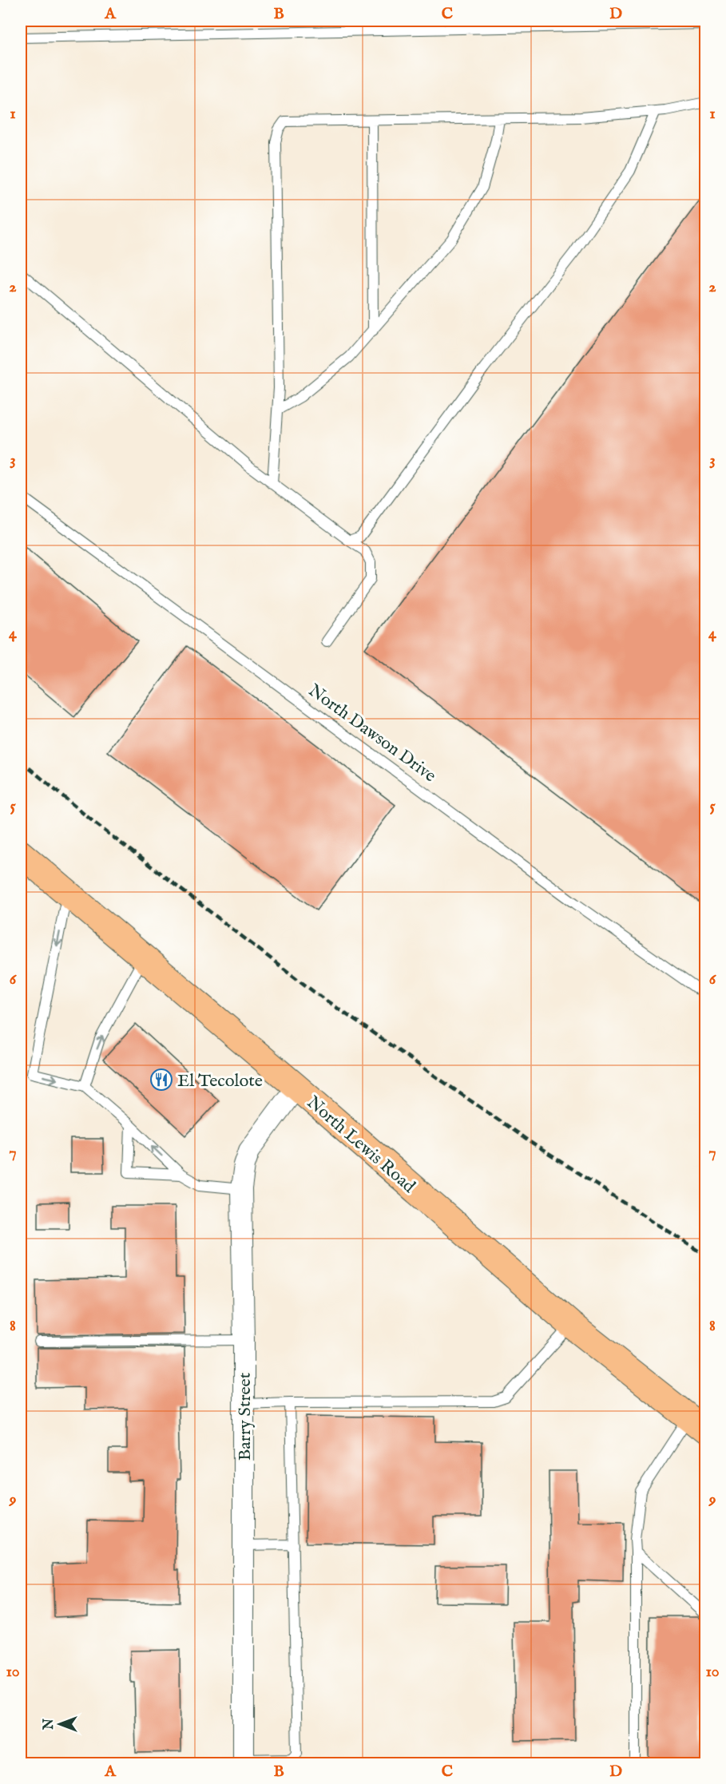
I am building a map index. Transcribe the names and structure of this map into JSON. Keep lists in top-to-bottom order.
{
  "streets": {
    "main road": ["North Lewis Road"],
    "street": ["Barry Street"],
    "lane": ["North Dawson Drive"]
  },
  "crossings": [
    ["North Lewis Road", "Barry Street"]
  ],
  "places": {
    "restaurant": ["El Tecolote"]
  },
  "north": "left",
  "grid": {
    "columns": [
      "A",
      "B",
      "C",
      "D"
    ],
    "rows": [
      "1",
      "2",
      "3",
      "4",
      "5",
      "6",
      "7",
      "8",
      "9",
      "10"
    ]
  }
}
